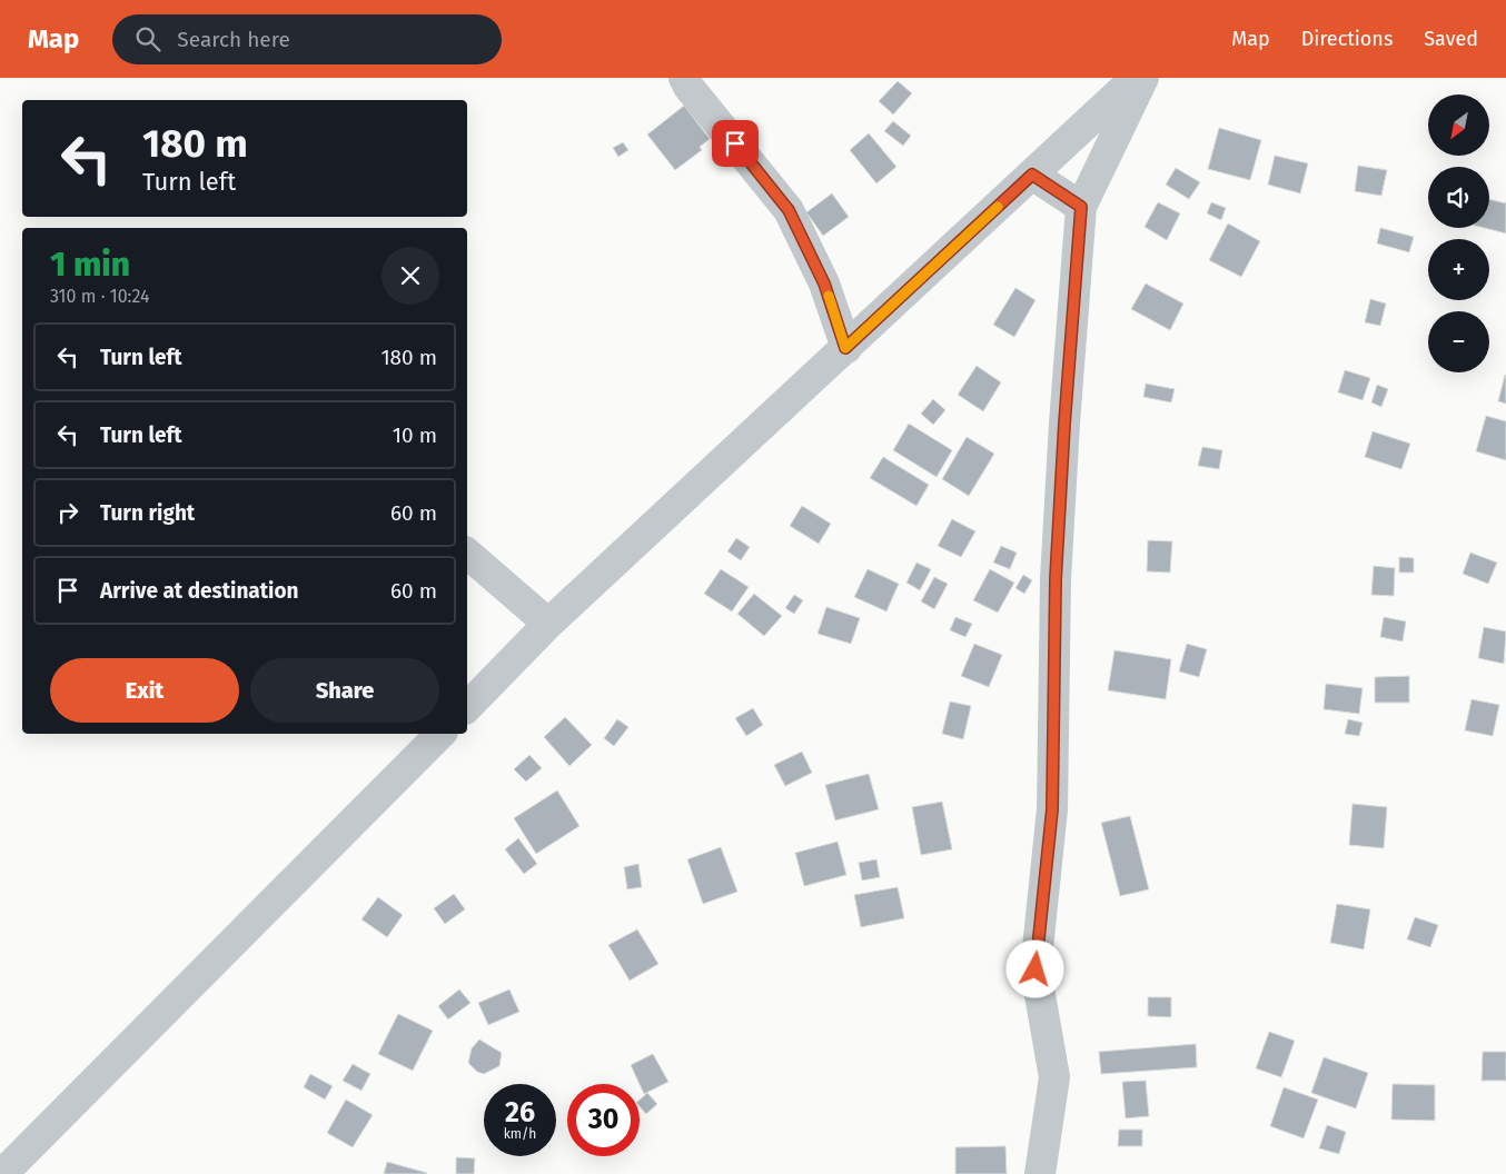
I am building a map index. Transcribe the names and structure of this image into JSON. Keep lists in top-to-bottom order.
{
  "north": "bottom left",
  "page": {
    "header": "Map",
    "search": "Search here",
    "nav": ["Map", "Directions", "Saved"],
    "map_buttons": ["+", "−"],
    "turn": ["180 m", "Turn left"],
    "heading": ["1 min", "310 m · 10:24"],
    "list": [
      {
        "name": "Turn left",
        "value": "180 m"
      },
      {
        "name": "Turn left",
        "value": "10 m"
      },
      {
        "name": "Turn right",
        "value": "60 m"
      },
      {
        "name": "Arrive at destination",
        "value": "60 m"
      }
    ],
    "buttons": ["Exit", "Share"],
    "speed": "26 km/h",
    "limit": "30"
  }
}
